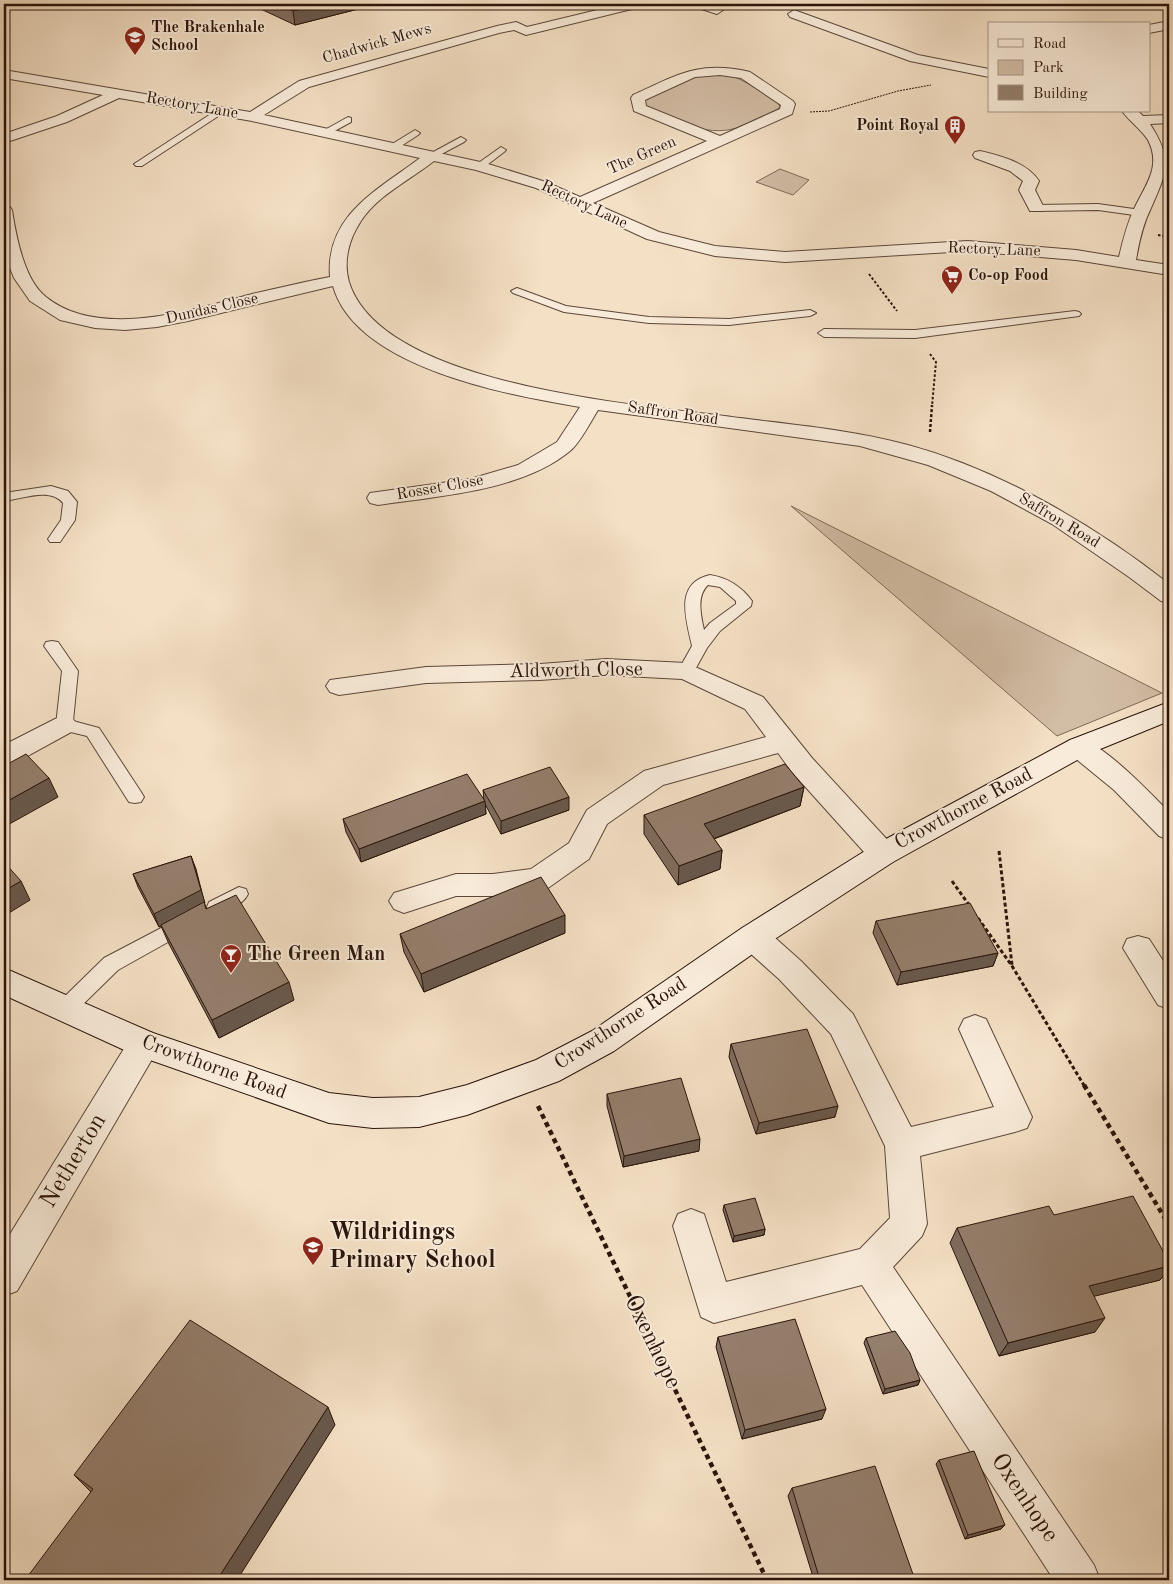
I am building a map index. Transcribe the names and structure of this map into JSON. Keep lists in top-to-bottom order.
{
  "streets": {
    "street": [
      "Chadwick Mews",
      "Rectory Lane",
      "The Green",
      "Dundas Close",
      "Saffron Road",
      "Rosset Close",
      "Aldworth Close",
      "Crowthorne Road",
      "Netherton",
      "Oxenhope"
    ]
  },
  "crossings": [
    ["Chadwick Mews", "Rectory Lane"],
    ["Rectory Lane", "The Green"],
    ["Dundas Close", "Saffron Road"],
    ["Saffron Road", "Rosset Close"],
    ["Aldworth Close", "Crowthorne Road"],
    ["Crowthorne Road", "Netherton"]
  ],
  "places": {
    "school or university": ["The Brakenhale School", "Wildridings Primary School"],
    "building": ["Point Royal"],
    "supermarket": ["Co-op Food"],
    "bar": ["The Green Man"]
  },
  "legend": ["Road", "Park", "Building"]
}
